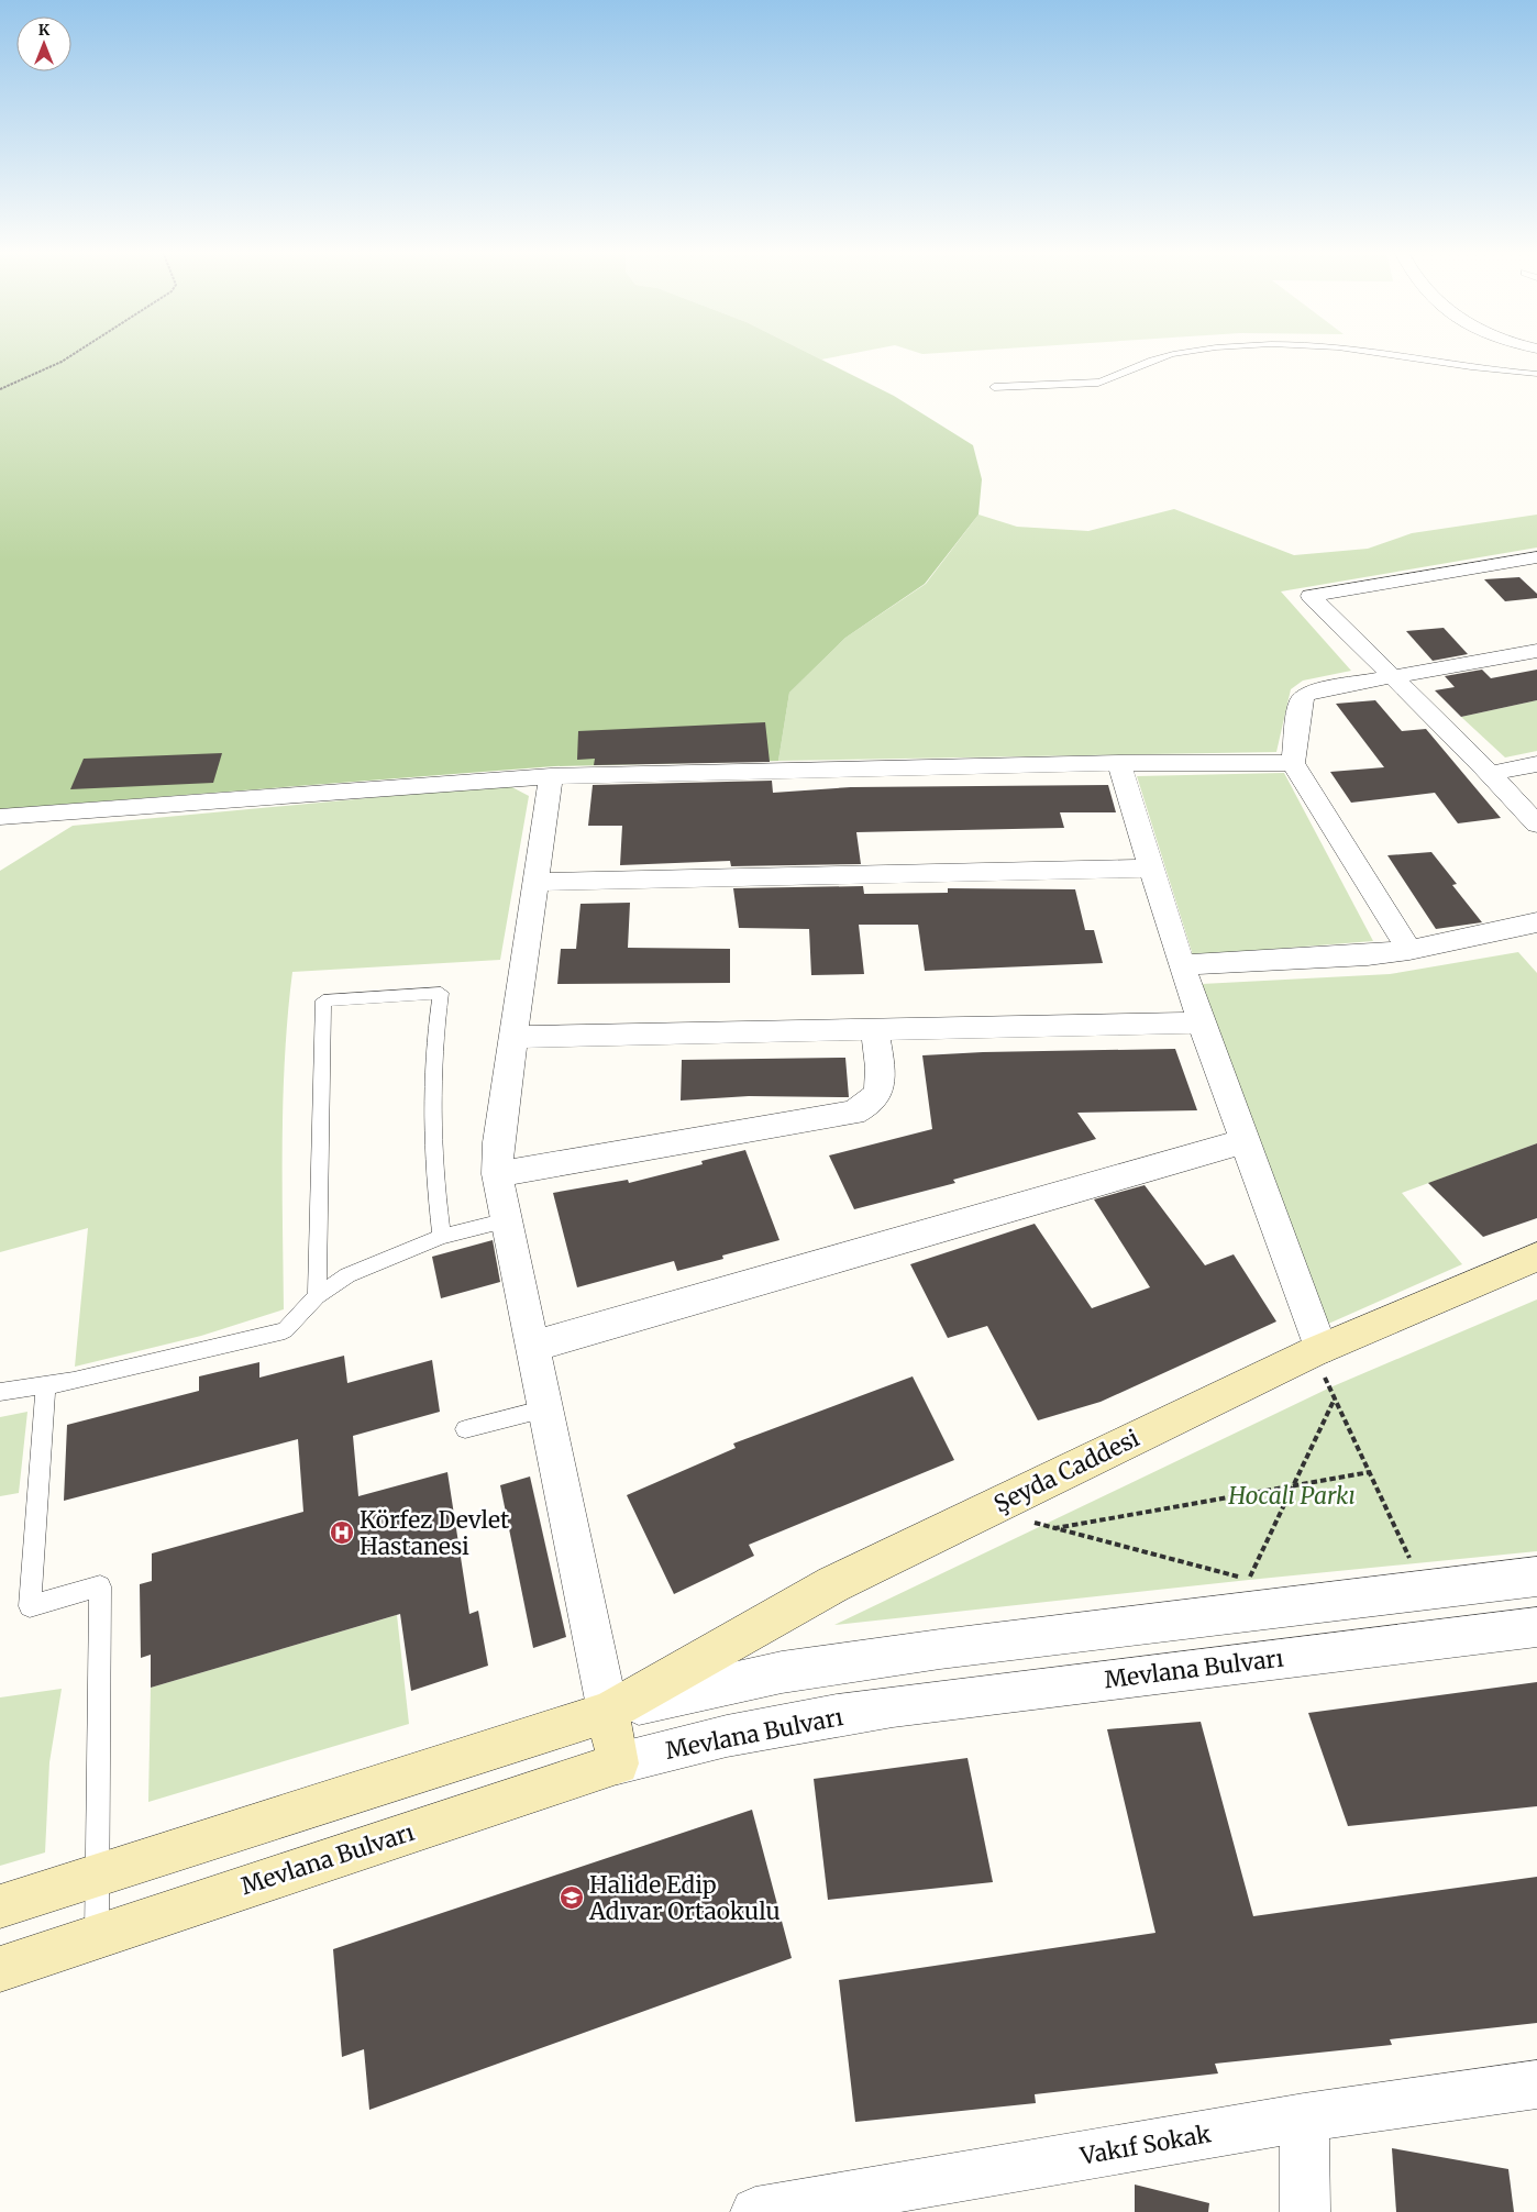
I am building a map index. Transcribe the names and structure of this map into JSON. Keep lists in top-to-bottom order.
{
  "streets": {
    "main road": ["Şeyda Caddesi", "Mevlana Bulvarı"],
    "street": ["Vakıf Sokak"]
  },
  "parks": ["Hocalı Parkı"],
  "places": {
    "hospital": ["Körfez Devlet Hastanesi"],
    "school or university": ["Halide Edip Adıvar Ortaokulu"]
  },
  "north": "top"
}
